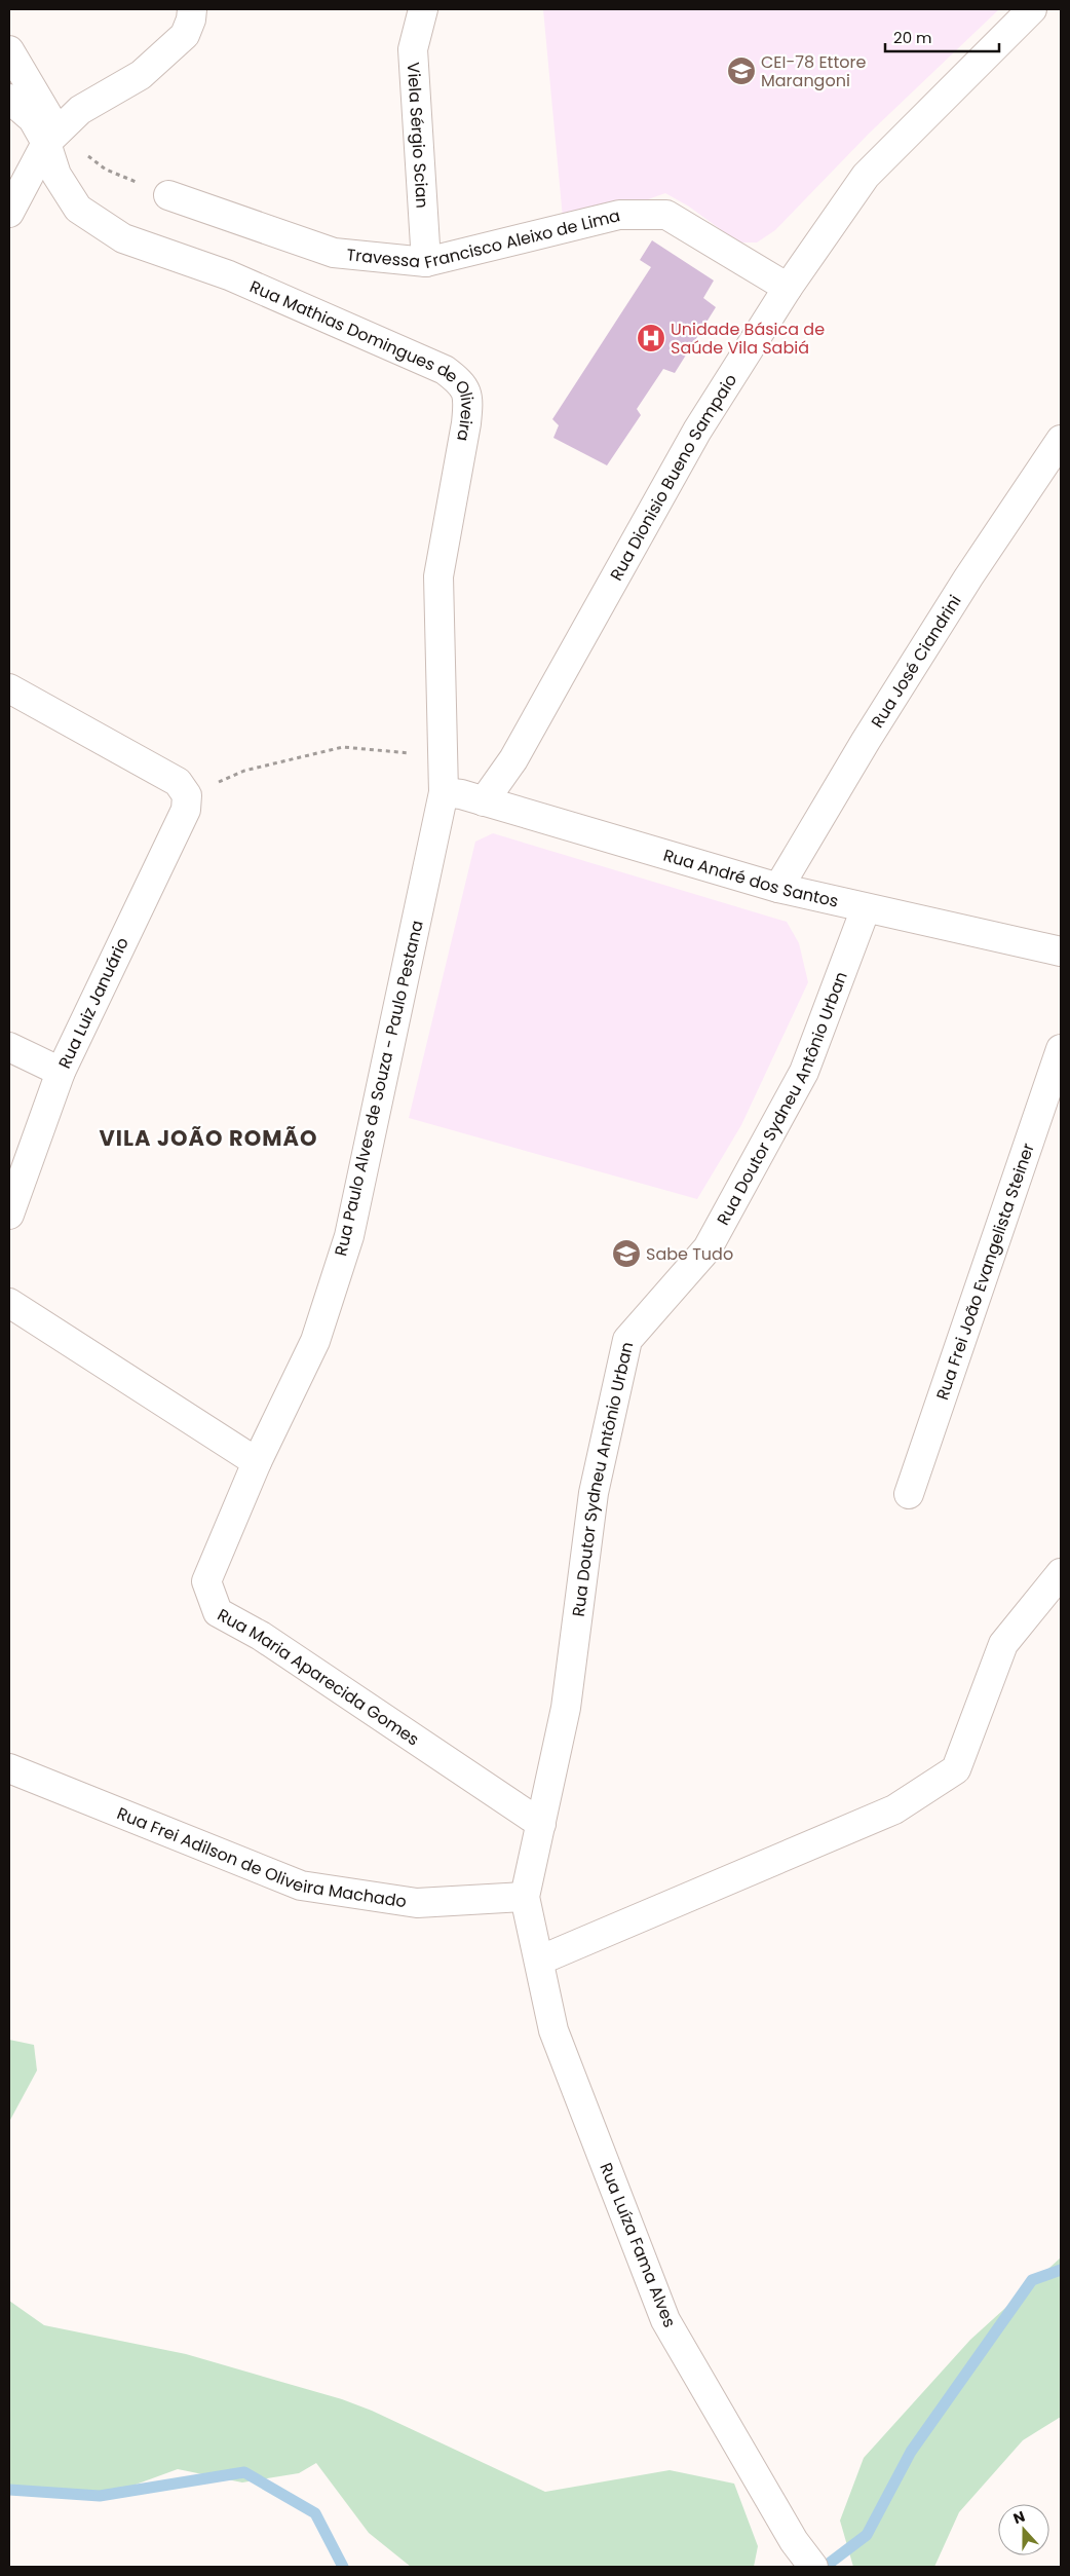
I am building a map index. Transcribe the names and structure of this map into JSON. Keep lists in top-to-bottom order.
{
  "streets": {
    "street": [
      "Viela Sérgio Scian",
      "Travessa Francisco Aleixo de Lima",
      "Rua Mathias Domingues de Oliveira",
      "Rua Dionisio Bueno Sampaio",
      "Rua José Ciandrini",
      "Rua André dos Santos",
      "Rua Luiz Januário",
      "Rua Paulo Alves de Souza - Paulo Pestana",
      "Rua Doutor Sydneu Antônio Urban",
      "Rua Frei João Evangelista Steiner",
      "Rua Maria Aparecida Gomes",
      "Rua Frei Adilson de Oliveira Machado",
      "Rua Luíza Fama Alves"
    ]
  },
  "crossings": [
    ["Viela Sérgio Scian", "Travessa Francisco Aleixo de Lima"],
    ["Travessa Francisco Aleixo de Lima", "Rua Dionisio Bueno Sampaio"],
    ["Rua Mathias Domingues de Oliveira", "Rua André dos Santos"],
    ["Rua Mathias Domingues de Oliveira", "Rua Paulo Alves de Souza - Paulo Pestana"],
    ["Rua Dionisio Bueno Sampaio", "Rua André dos Santos"],
    ["Rua José Ciandrini", "Rua André dos Santos"],
    ["Rua André dos Santos", "Rua Paulo Alves de Souza - Paulo Pestana"],
    ["Rua André dos Santos", "Rua Doutor Sydneu Antônio Urban"],
    ["Rua Paulo Alves de Souza - Paulo Pestana", "Rua Maria Aparecida Gomes"],
    ["Rua Doutor Sydneu Antônio Urban", "Rua Maria Aparecida Gomes"],
    ["Rua Doutor Sydneu Antônio Urban", "Rua Frei Adilson de Oliveira Machado"],
    ["Rua Doutor Sydneu Antônio Urban", "Rua Luíza Fama Alves"],
    ["Rua Frei Adilson de Oliveira Machado", "Rua Luíza Fama Alves"]
  ],
  "districts": ["VILA JOÃO ROMÃO"],
  "places": {
    "school or university": ["CEI-78 Ettore Marangoni", "Sabe Tudo"],
    "hospital": ["Unidade Básica de Saúde Vila Sabiá"]
  },
  "scale_bar": "20 m",
  "north": "top"
}
